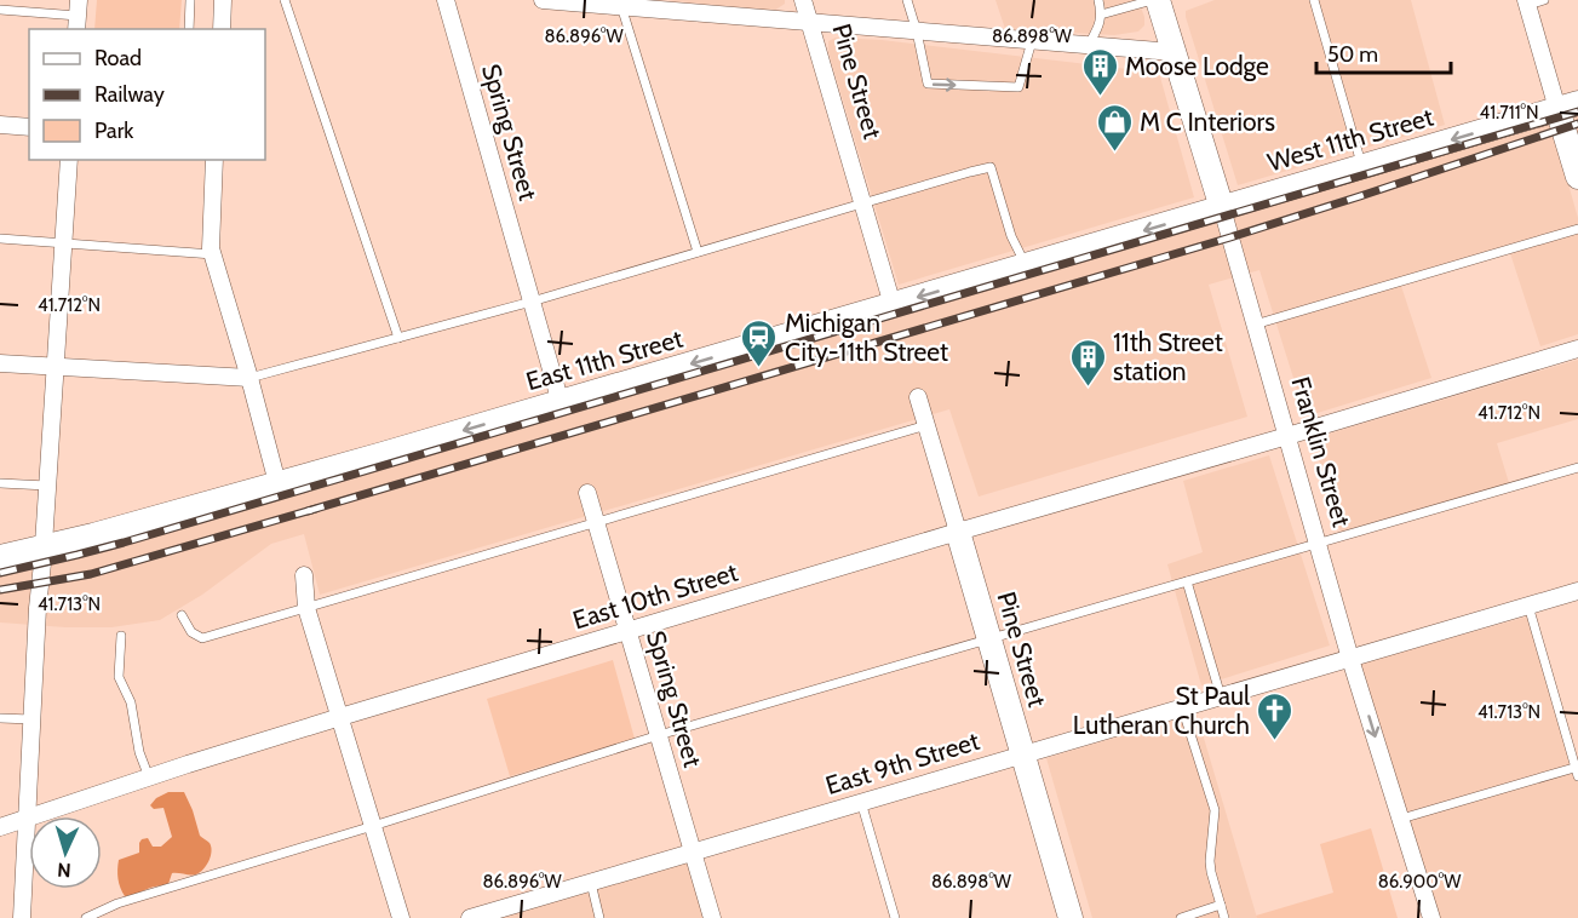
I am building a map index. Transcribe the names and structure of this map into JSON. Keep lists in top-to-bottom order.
{
  "streets": {
    "street": [
      "Pine Street",
      "Spring Street",
      "West 11th Street",
      "East 11th Street",
      "Franklin Street",
      "East 10th Street",
      "East 9th Street"
    ]
  },
  "crossings": [
    ["Pine Street", "East 11th Street"],
    ["Pine Street", "East 10th Street"],
    ["Pine Street", "East 9th Street"],
    ["Spring Street", "East 11th Street"],
    ["Spring Street", "East 10th Street"],
    ["Spring Street", "East 9th Street"],
    ["West 11th Street", "East 11th Street"],
    ["West 11th Street", "Franklin Street"],
    ["East 11th Street", "Franklin Street"],
    ["Franklin Street", "East 10th Street"],
    ["Franklin Street", "East 9th Street"]
  ],
  "one_way": ["West 11th Street", "East 11th Street"],
  "places": {
    "building": ["Moose Lodge", "11th Street station"],
    "shop": ["M C Interiors"],
    "station": ["Michigan City-11th Street"],
    "church": ["St Paul Lutheran Church"]
  },
  "legend": ["Road", "Railway", "Park"],
  "scale_bar": "50 m",
  "north": "bottom",
  "coordinates": [
    "86.896°W",
    "86.898°W",
    "41.711°N",
    "41.712°N",
    "41.713°N",
    "86.900°W"
  ]
}
